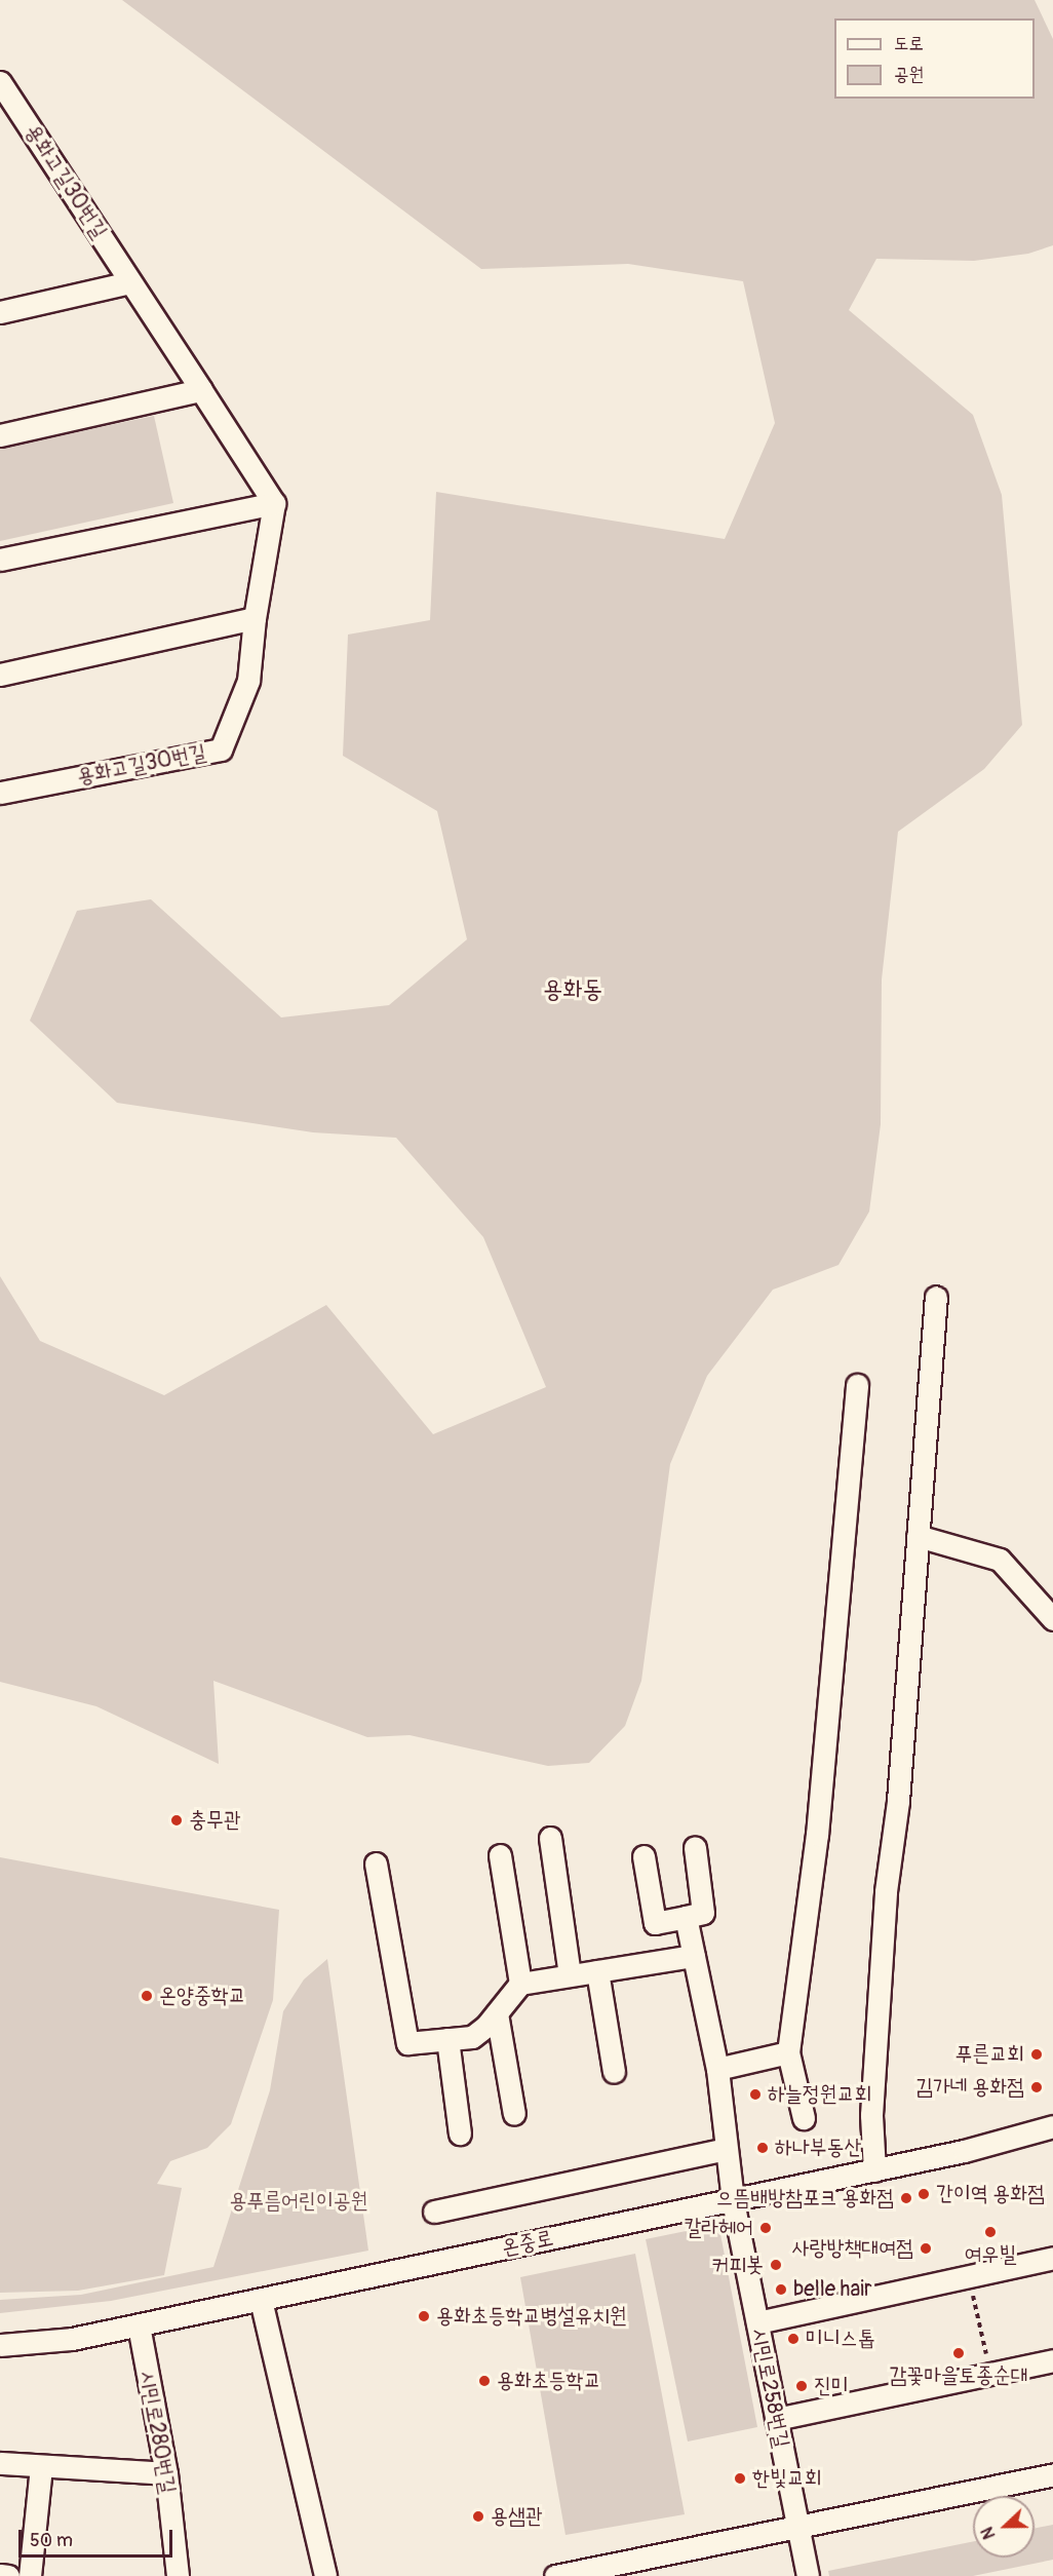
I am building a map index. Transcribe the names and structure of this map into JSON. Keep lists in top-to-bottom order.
{
  "streets": {
    "street": [
      "용화고길30번길",
      "온중로",
      "시민로258번길",
      "시민로280번길"
    ]
  },
  "crossings": [
    ["온중로", "시민로258번길"],
    ["온중로", "시민로280번길"]
  ],
  "districts": ["용화동"],
  "parks": ["용푸름어린이공원"],
  "places": [
    "충무관",
    "온양중학교",
    "푸른교회",
    "김가네 용화점",
    "하늘정원교회",
    "하나부동산",
    "간이역 용화점",
    "으뜸배방참포크 용화점",
    "칼라헤어",
    "여우빌",
    "사랑방책대여점",
    "커피봇",
    "belle hair",
    "용화초등학교병설유치원",
    "미니스톱",
    "감꽃마을토종순대",
    "용화초등학교",
    "진미",
    "한빛교회",
    "용샘관"
  ],
  "legend": ["도로", "공원"],
  "scale_bar": "50 m",
  "north": "left"
}
